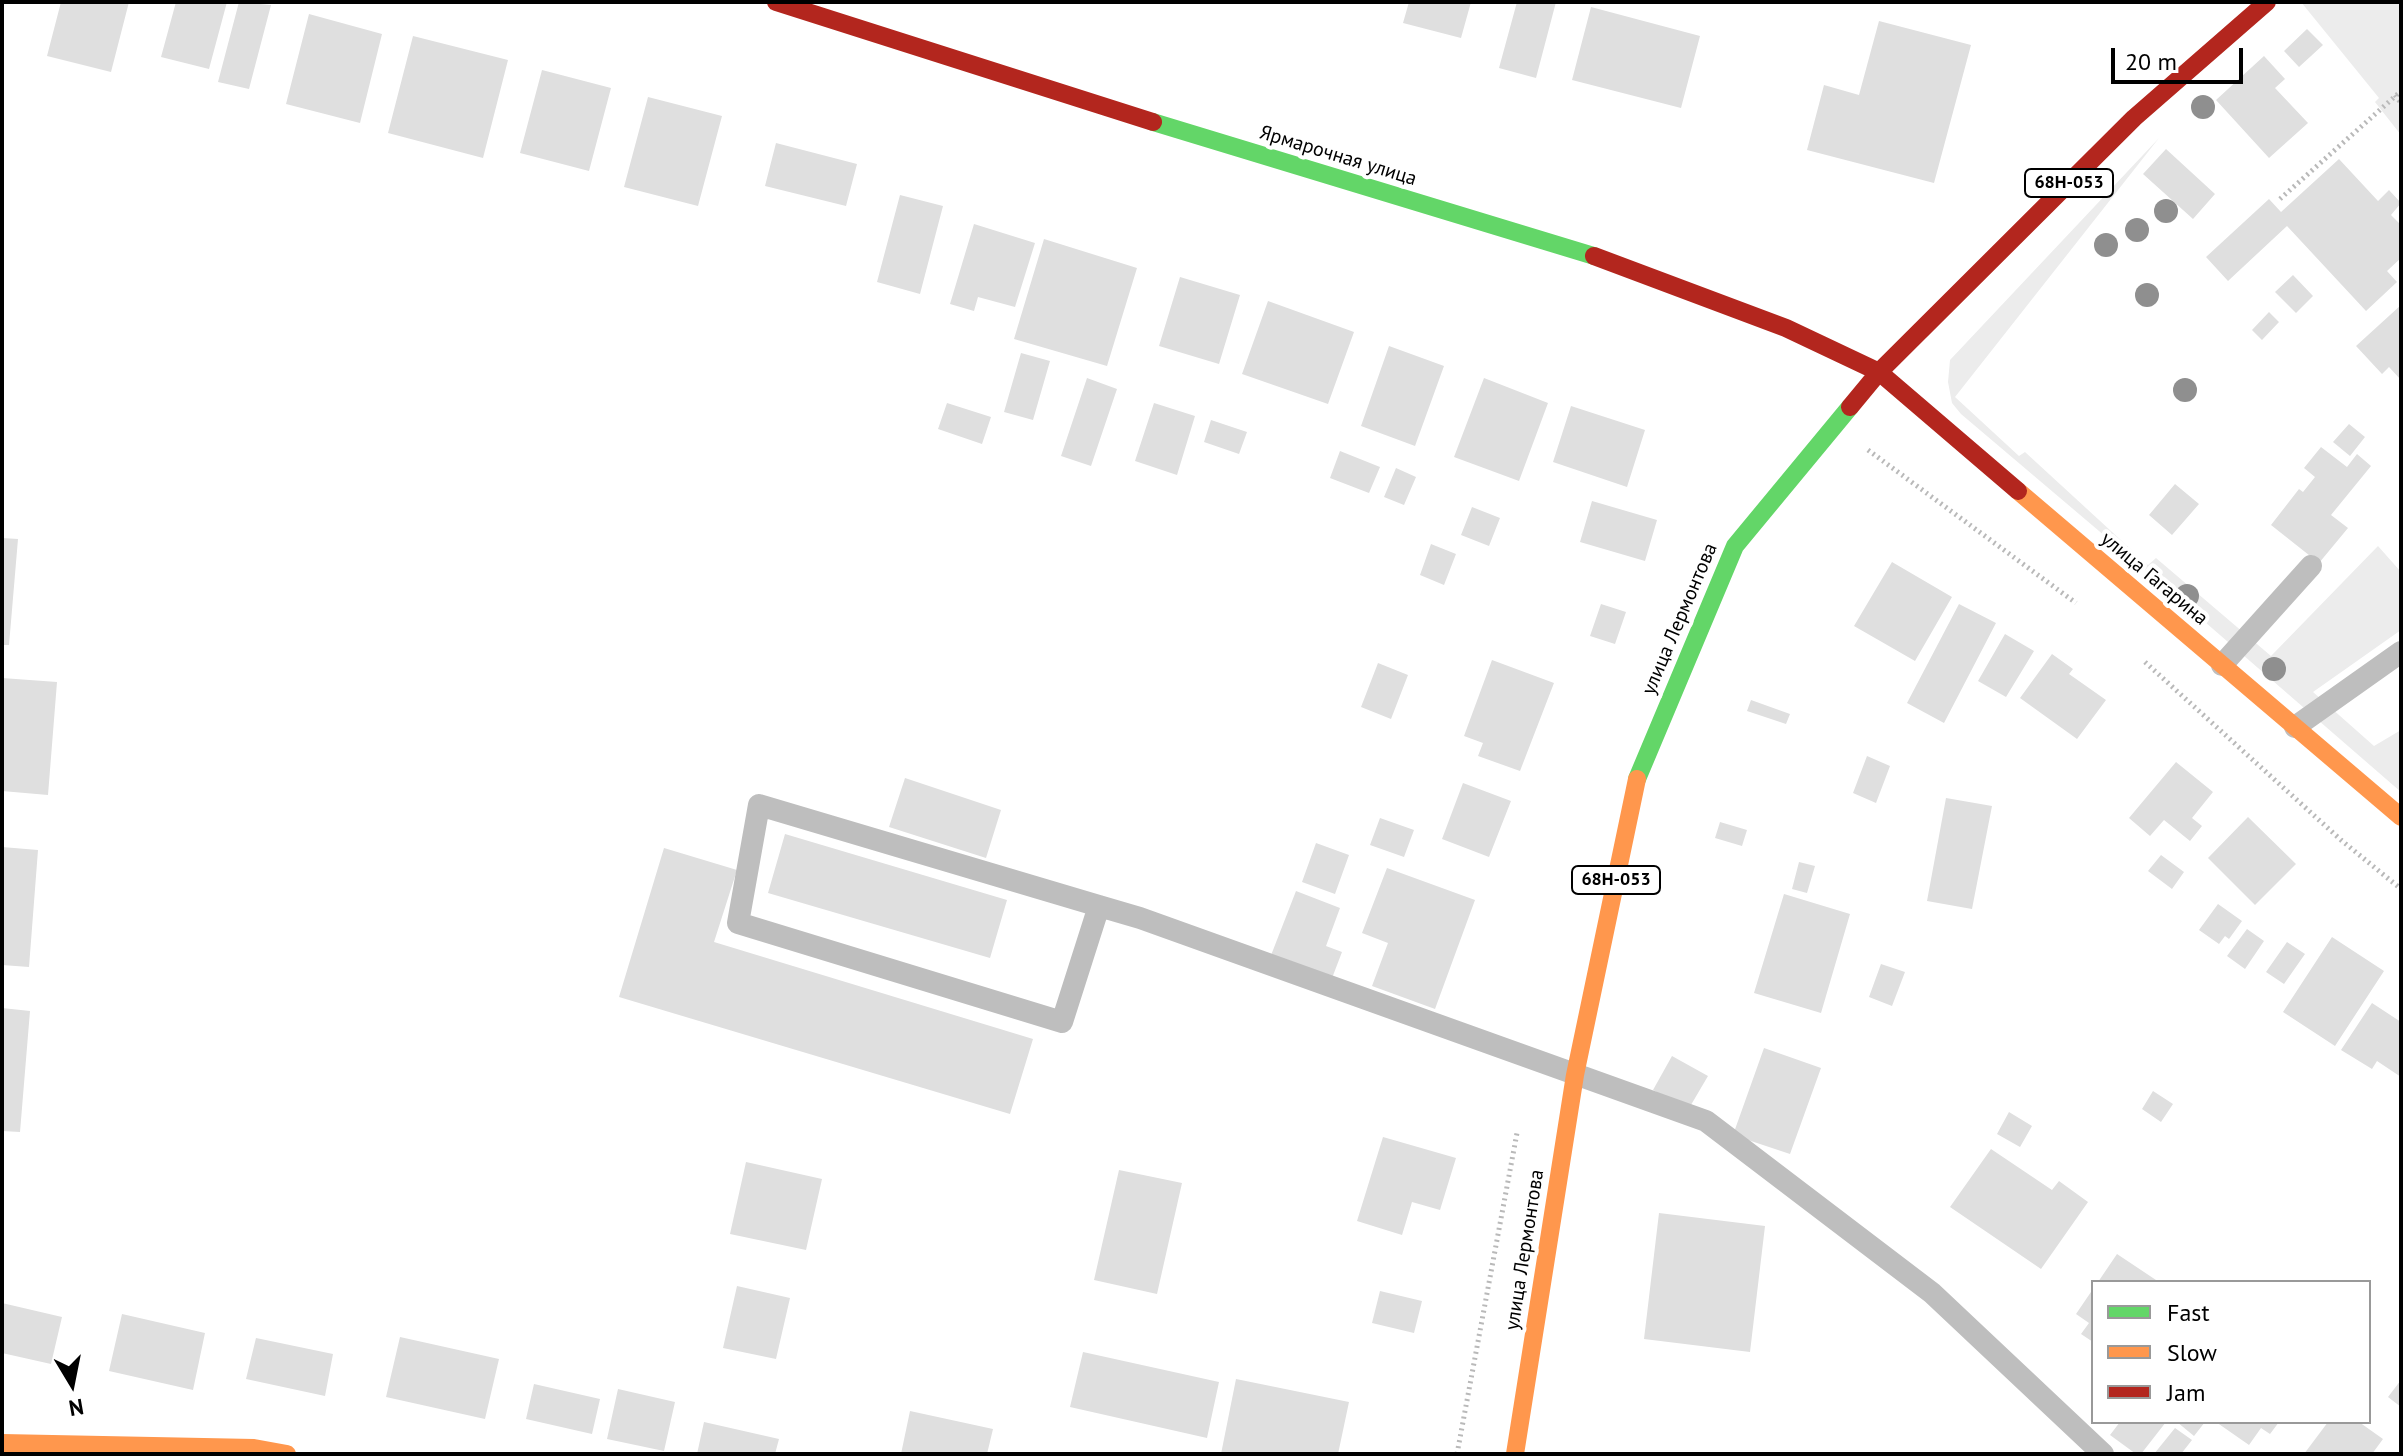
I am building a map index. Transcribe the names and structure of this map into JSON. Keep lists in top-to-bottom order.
{
  "streets": {
    "street": [
      "Ярмарочная улица",
      "68Н-053",
      "улица Гагарина",
      "улица Лермонтова"
    ]
  },
  "crossings": [
    ["Ярмарочная улица", "улица Гагарина"],
    ["Ярмарочная улица", "улица Лермонтова"],
    ["улица Гагарина", "улица Лермонтова"]
  ],
  "legend": ["Fast", "Slow", "Jam"],
  "scale_bar": "20 m",
  "north": "bottom"
}
